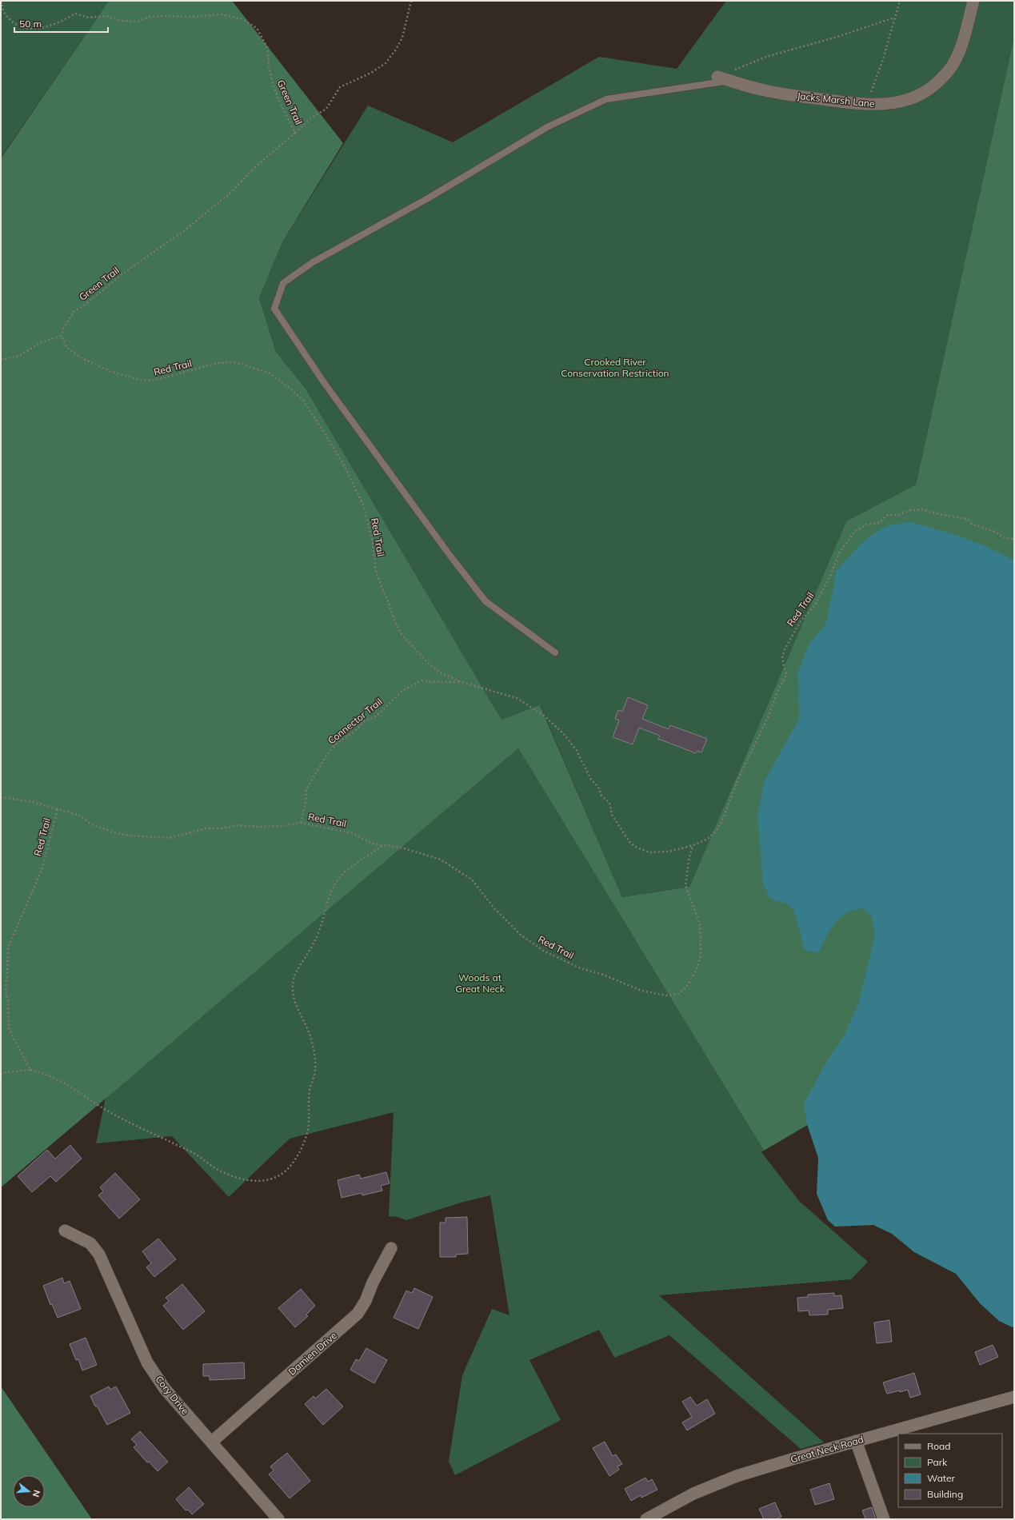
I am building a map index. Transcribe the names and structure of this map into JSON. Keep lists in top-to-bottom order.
{
  "streets": {
    "street": [
      "Jacks Marsh Lane",
      "Damien Drive",
      "Cory Drive",
      "Great Neck Road"
    ],
    "path": ["Green Trail", "Red Trail", "Connector Trail"]
  },
  "crossings": [
    ["Green Trail", "Red Trail"],
    ["Red Trail", "Connector Trail"],
    ["Damien Drive", "Cory Drive"]
  ],
  "parks": ["Crooked River Conservation Restriction", "Woods at Great Neck"],
  "legend": [
    "Road",
    "Park",
    "Water",
    "Building"
  ],
  "scale_bar": "50 m",
  "north": "right"
}
